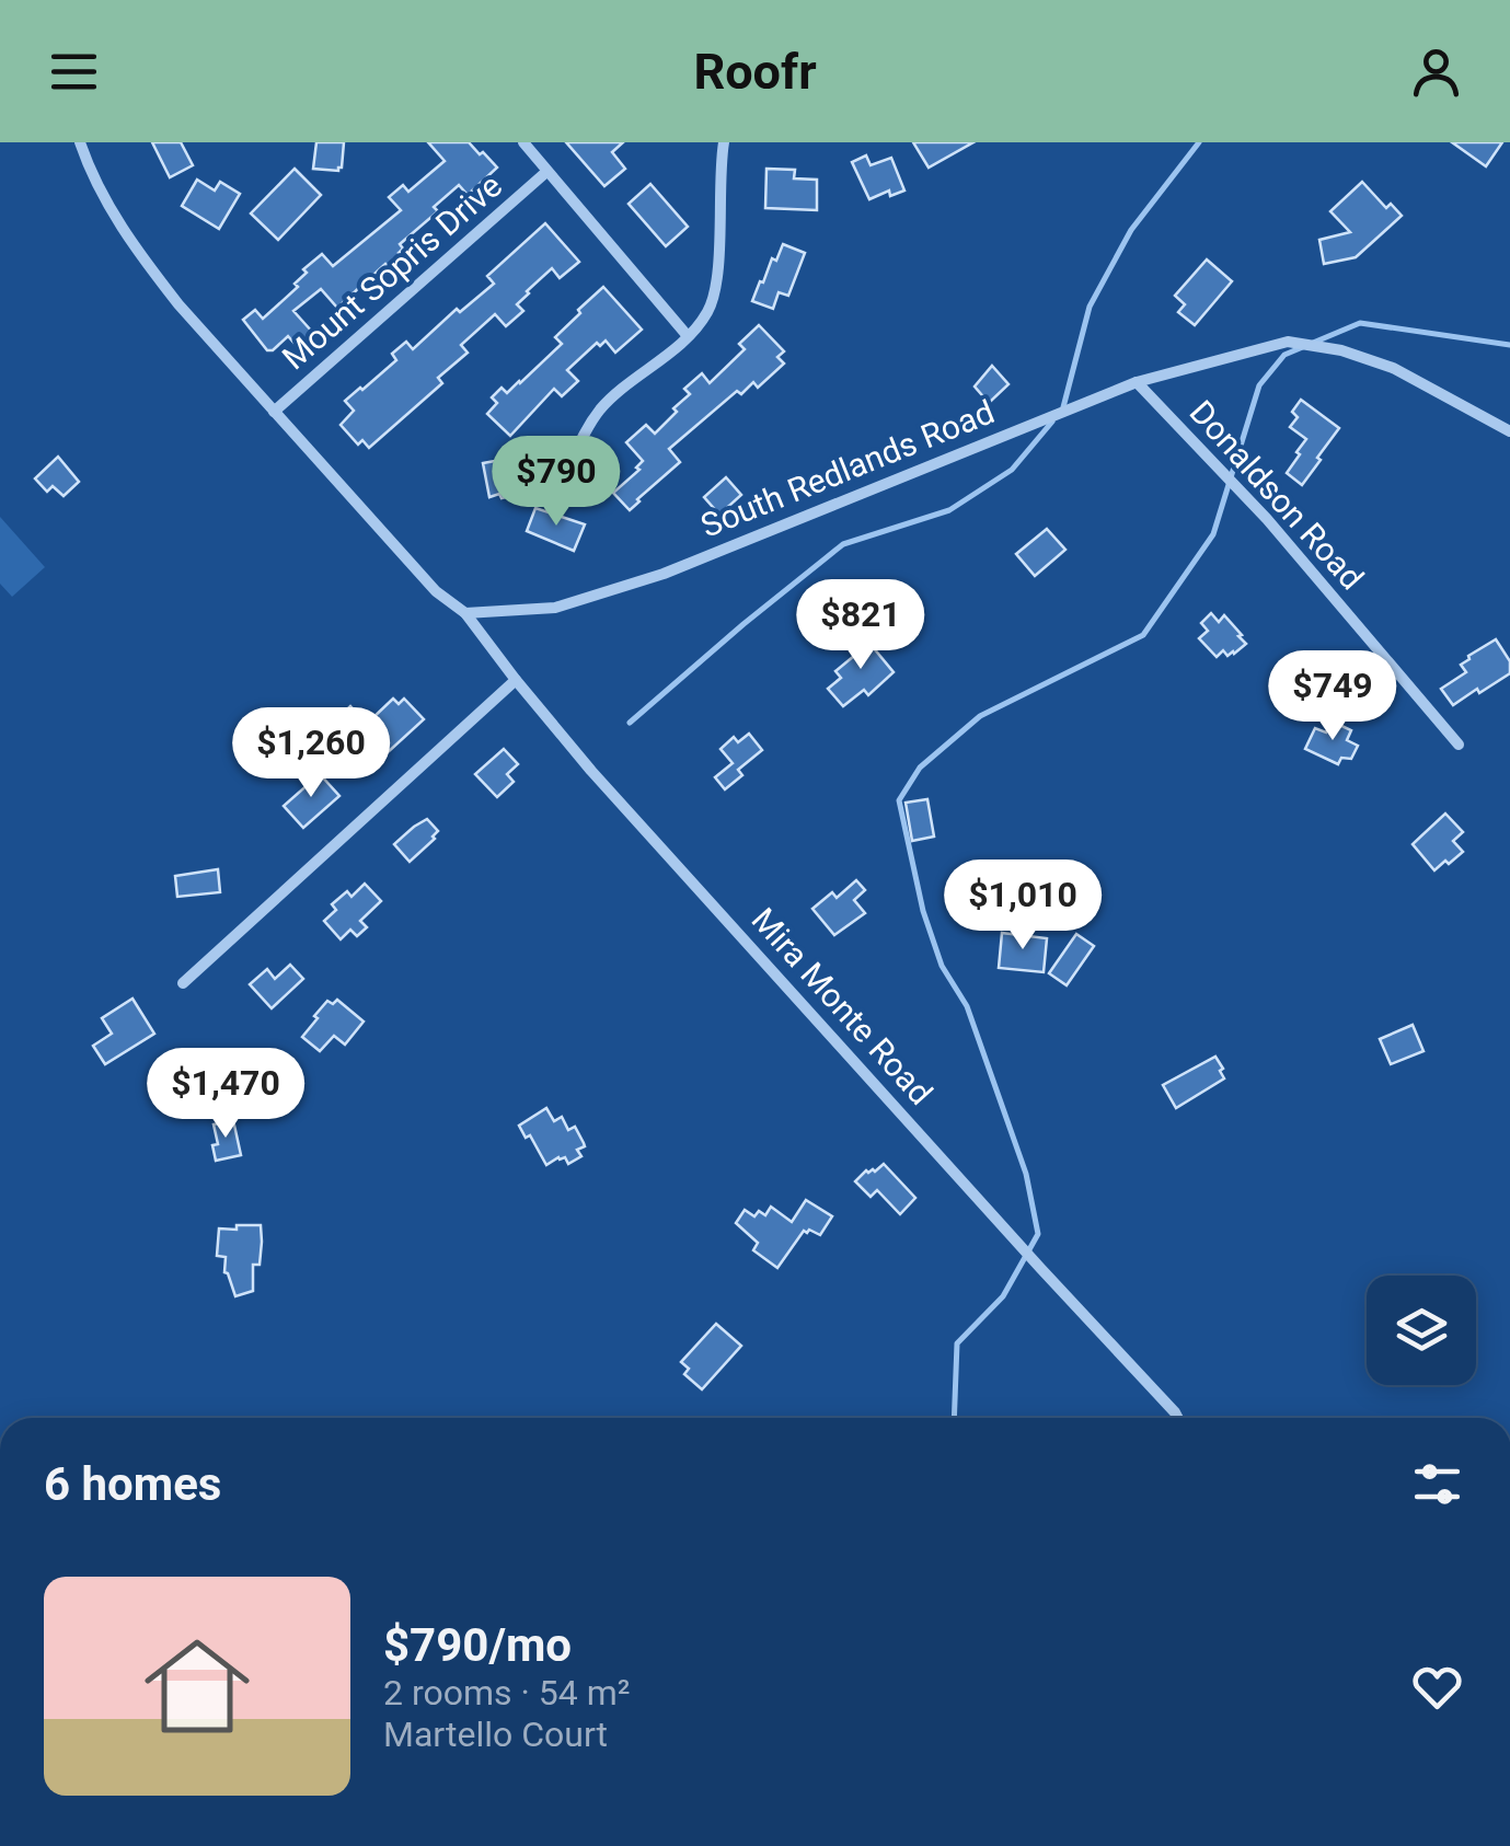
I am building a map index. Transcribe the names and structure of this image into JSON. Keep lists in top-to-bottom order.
{
  "streets": {
    "street": [
      "Mount Sopris Drive",
      "South Redlands Road",
      "Donaldson Road",
      "Mira Monte Road"
    ]
  },
  "crossings": [
    ["South Redlands Road", "Donaldson Road"],
    ["South Redlands Road", "Mira Monte Road"]
  ],
  "page": {
    "header": "Roofr",
    "price": [
      "$790",
      "$821",
      "$749",
      "$1,260",
      "$1,010",
      "$1,470"
    ],
    "heading": "6 homes",
    "list": [
      {
        "name": "$790/mo",
        "note": "2 rooms · 54 m² · Martello Court"
      }
    ]
  }
}
